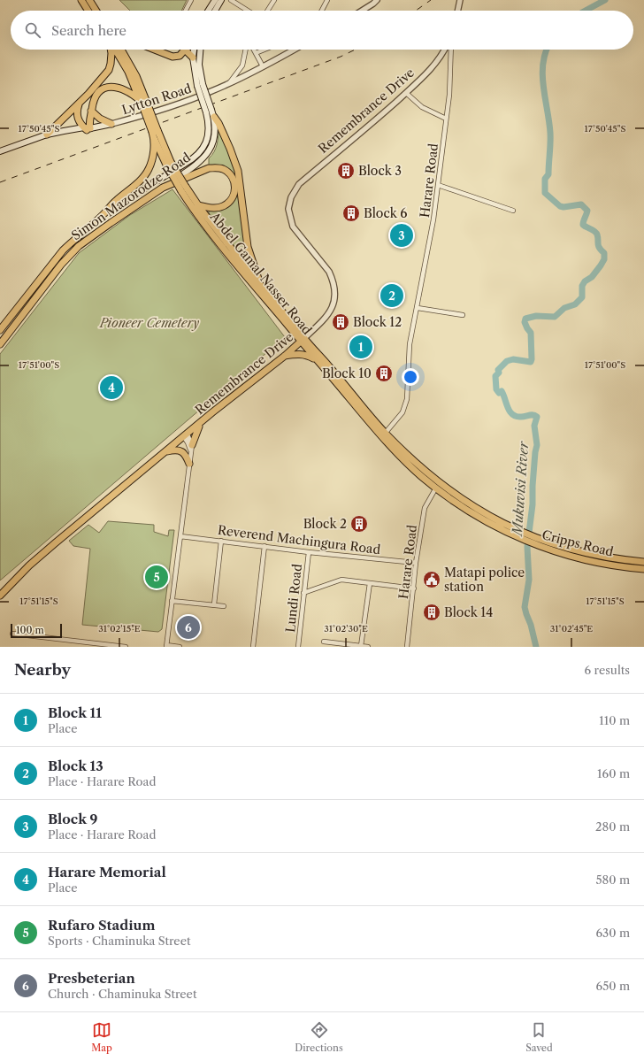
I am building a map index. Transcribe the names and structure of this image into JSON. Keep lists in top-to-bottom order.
{
  "streets": {
    "main road": [
      "Lytton Road",
      "Remembrance Drive",
      "Simon Mazorodze Road",
      "Abdel Gamal Nasser Road",
      "Cripps Road"
    ],
    "street": ["Harare Road", "Reverend Machingura Road", "Lundi Road"]
  },
  "crossings": [
    ["Remembrance Drive", "Abdel Gamal Nasser Road"],
    ["Harare Road", "Abdel Gamal Nasser Road"],
    ["Harare Road", "Reverend Machingura Road"],
    ["Harare Road", "Cripps Road"],
    ["Abdel Gamal Nasser Road", "Cripps Road"],
    ["Reverend Machingura Road", "Lundi Road"]
  ],
  "water": ["Mukuvisi River"],
  "parks": ["Pioneer Cemetery"],
  "places": {
    "building": [
      "Block 3",
      "Block 6",
      "Block 12",
      "Block 10",
      "Block 2",
      "Block 14"
    ],
    "public building": ["Matapi police station"]
  },
  "scale_bar": "100 m",
  "page": {
    "search": "Search here",
    "pins": [
      "3",
      "2",
      "1",
      "4",
      "5",
      "6"
    ],
    "scale": "100 m",
    "heading": ["Nearby", "6 results"],
    "list": [
      {
        "mark": "1",
        "name": "Block 11",
        "note": "Place",
        "value": "110 m"
      },
      {
        "mark": "2",
        "name": "Block 13",
        "note": "Place · Harare Road",
        "value": "160 m"
      },
      {
        "mark": "3",
        "name": "Block 9",
        "note": "Place · Harare Road",
        "value": "280 m"
      },
      {
        "mark": "4",
        "name": "Harare Memorial",
        "note": "Place",
        "value": "580 m"
      },
      {
        "mark": "5",
        "name": "Rufaro Stadium",
        "note": "Sports · Chaminuka Street",
        "value": "630 m"
      },
      {
        "mark": "6",
        "name": "Presbeterian",
        "note": "Church · Chaminuka Street",
        "value": "650 m"
      }
    ],
    "nav": ["Map", "Directions", "Saved"]
  },
  "coordinates": [
    "17°50'45\"S",
    "17°51'00\"S",
    "17°51'15\"S",
    "31°02'15\"E",
    "31°02'30\"E",
    "31°02'45\"E"
  ]
}
